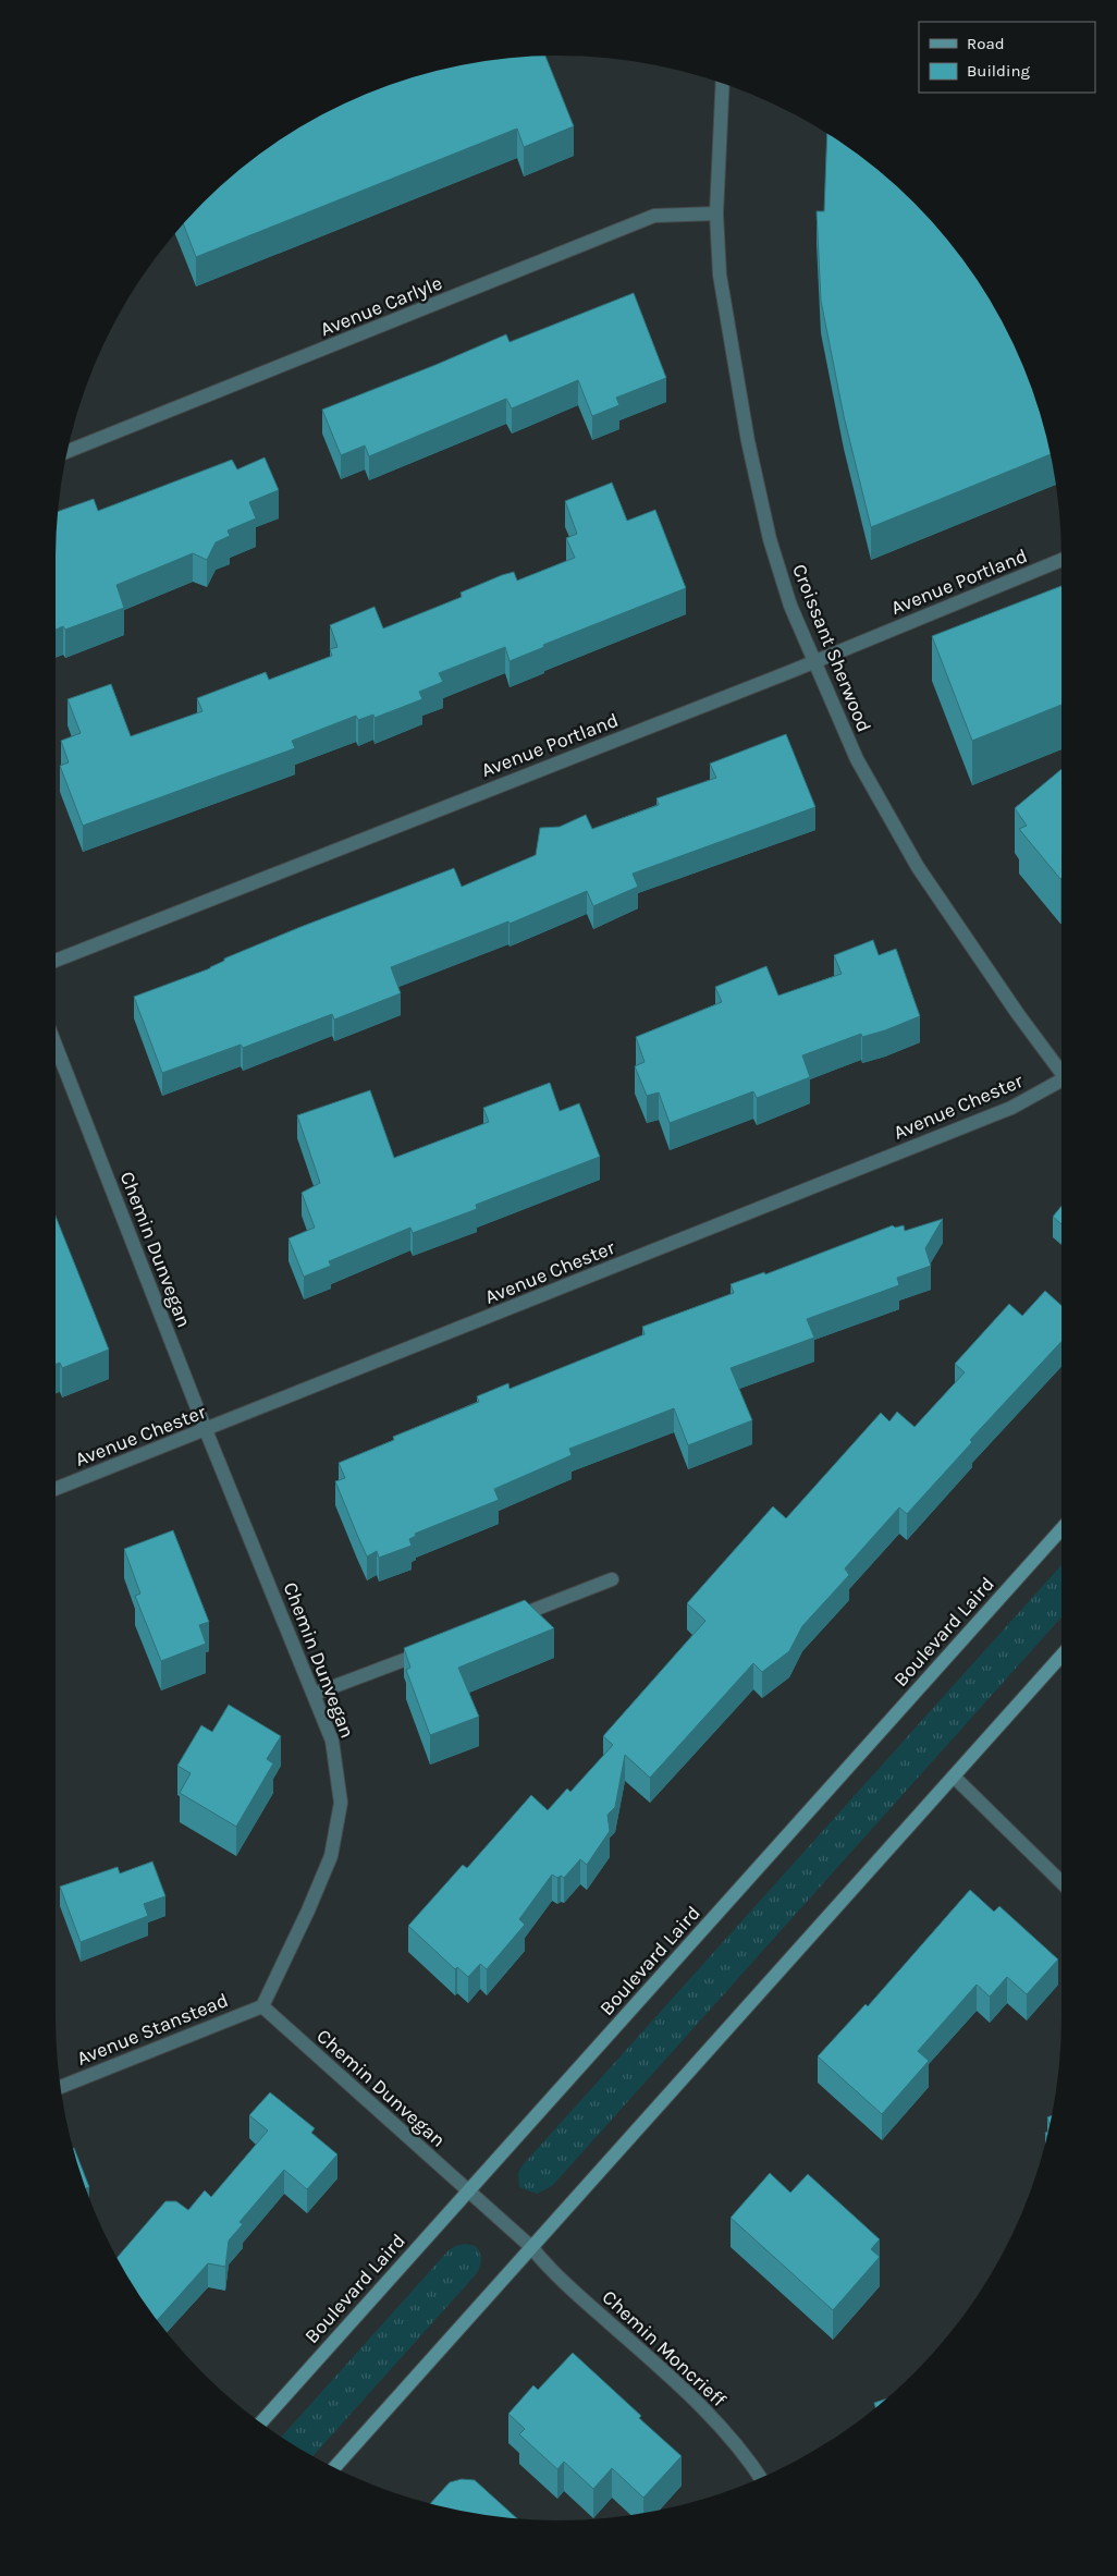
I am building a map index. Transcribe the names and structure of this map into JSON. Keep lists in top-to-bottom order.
{
  "streets": {
    "street": [
      "Avenue Carlyle",
      "Avenue Portland",
      "Croissant Sherwood",
      "Avenue Chester",
      "Chemin Dunvegan",
      "Boulevard Laird",
      "Avenue Stanstead",
      "Chemin Moncrieff"
    ]
  },
  "crossings": [
    ["Avenue Carlyle", "Croissant Sherwood"],
    ["Avenue Portland", "Croissant Sherwood"],
    ["Avenue Chester", "Chemin Dunvegan"],
    ["Chemin Dunvegan", "Boulevard Laird"],
    ["Chemin Dunvegan", "Avenue Stanstead"],
    ["Chemin Dunvegan", "Chemin Moncrieff"]
  ],
  "legend": ["Road", "Building"]
}
